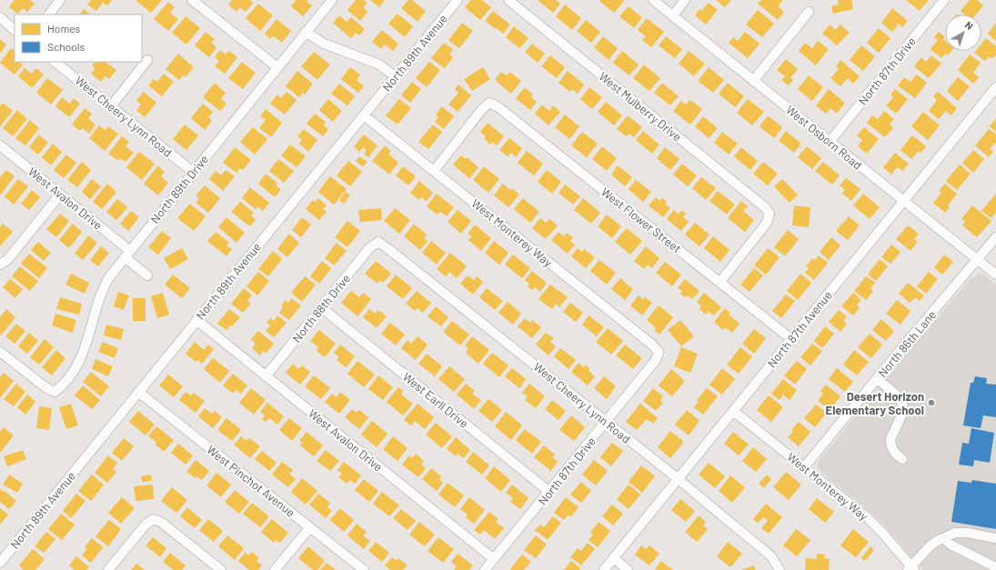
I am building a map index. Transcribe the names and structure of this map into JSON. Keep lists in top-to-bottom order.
{
  "streets": {
    "street": [
      "North 89th Avenue",
      "North 87th Drive",
      "West Mulberry Drive",
      "West Cheery Lynn Road",
      "West Osborn Road",
      "North 89th Drive",
      "West Avalon Drive",
      "West Flower Street",
      "West Monterey Way",
      "North 88th Drive",
      "North 87th Avenue",
      "North 86th Lane",
      "West Earll Drive",
      "West Pinchot Avenue"
    ]
  },
  "crossings": [
    ["North 89th Avenue", "West Avalon Drive"],
    ["North 89th Avenue", "West Monterey Way"],
    ["North 89th Avenue", "West Pinchot Avenue"],
    ["North 87th Drive", "West Cheery Lynn Road"],
    ["North 87th Drive", "West Osborn Road"],
    ["North 87th Drive", "West Avalon Drive"],
    ["North 87th Drive", "West Monterey Way"],
    ["North 87th Drive", "West Earll Drive"],
    ["West Mulberry Drive", "West Flower Street"],
    ["West Cheery Lynn Road", "North 89th Drive"],
    ["West Cheery Lynn Road", "North 88th Drive"],
    ["West Cheery Lynn Road", "North 87th Avenue"],
    ["West Osborn Road", "North 87th Avenue"],
    ["West Osborn Road", "North 86th Lane"],
    ["North 89th Drive", "West Avalon Drive"],
    ["West Avalon Drive", "North 88th Drive"],
    ["West Flower Street", "West Monterey Way"],
    ["West Flower Street", "North 87th Avenue"],
    ["West Monterey Way", "North 87th Avenue"],
    ["West Monterey Way", "North 86th Lane"],
    ["North 88th Drive", "West Earll Drive"]
  ],
  "places": ["Desert Horizon Elementary School"],
  "legend": ["Homes", "Schools"],
  "north": "top right"
}
